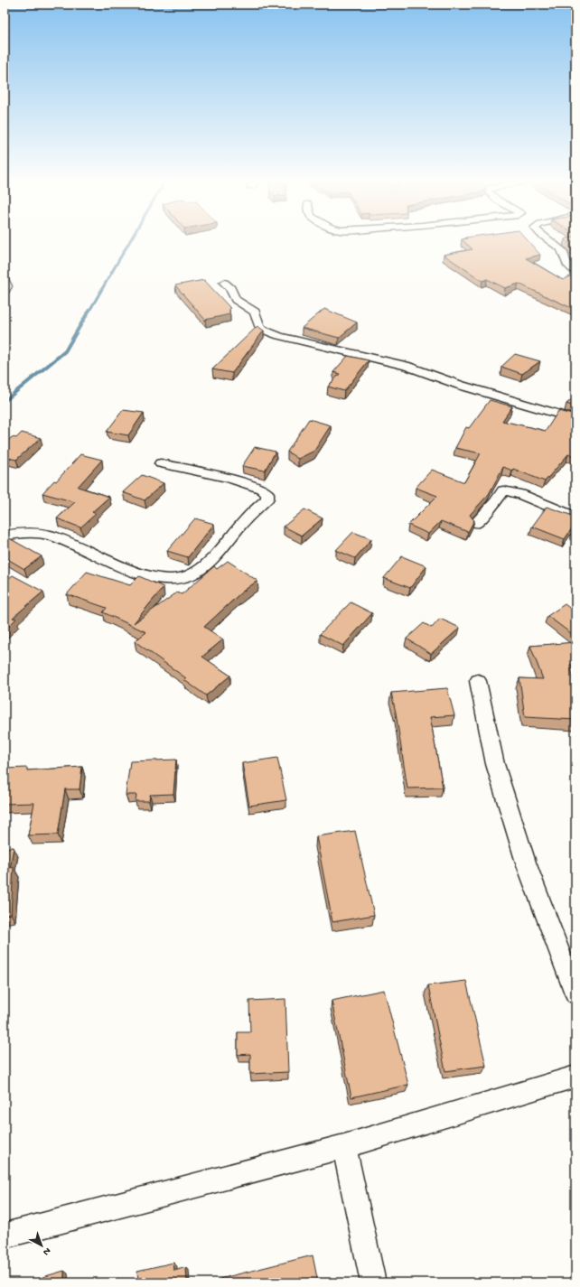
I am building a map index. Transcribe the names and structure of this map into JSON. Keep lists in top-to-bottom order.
{
  "north": "bottom right"
}
